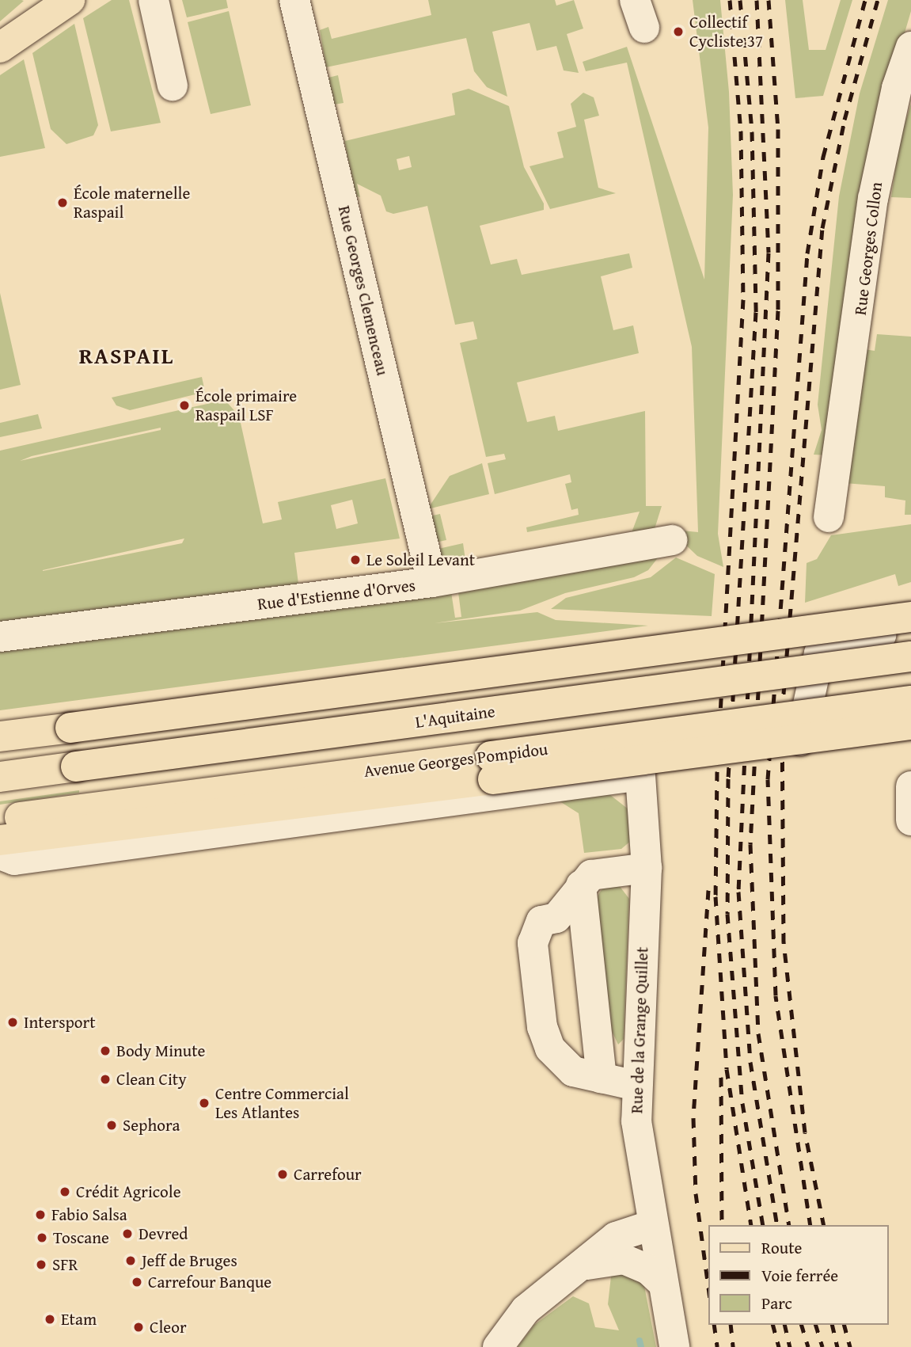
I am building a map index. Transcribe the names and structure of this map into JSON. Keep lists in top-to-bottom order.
{
  "streets": {
    "main road": ["L'Aquitaine", "Avenue Georges Pompidou"],
    "street": [
      "Rue Georges Collon",
      "Rue Georges Clemenceau",
      "Rue d'Estienne d'Orves",
      "Rue de la Grange Quillet"
    ]
  },
  "crossings": [
    ["Rue Georges Clemenceau", "Rue d'Estienne d'Orves"]
  ],
  "districts": ["RASPAIL"],
  "places": [
    "Collectif Cycliste 37",
    "École maternelle Raspail",
    "École primaire Raspail LSF",
    "Le Soleil Levant",
    "Intersport",
    "Body Minute",
    "Clean City",
    "Centre Commercial Les Atlantes",
    "Sephora",
    "Carrefour",
    "Crédit Agricole",
    "Fabio Salsa",
    "Devred",
    "Toscane",
    "Jeff de Bruges",
    "SFR",
    "Carrefour Banque",
    "Etam",
    "Cleor"
  ],
  "legend": ["Route", "Voie ferrée", "Parc"]
}
